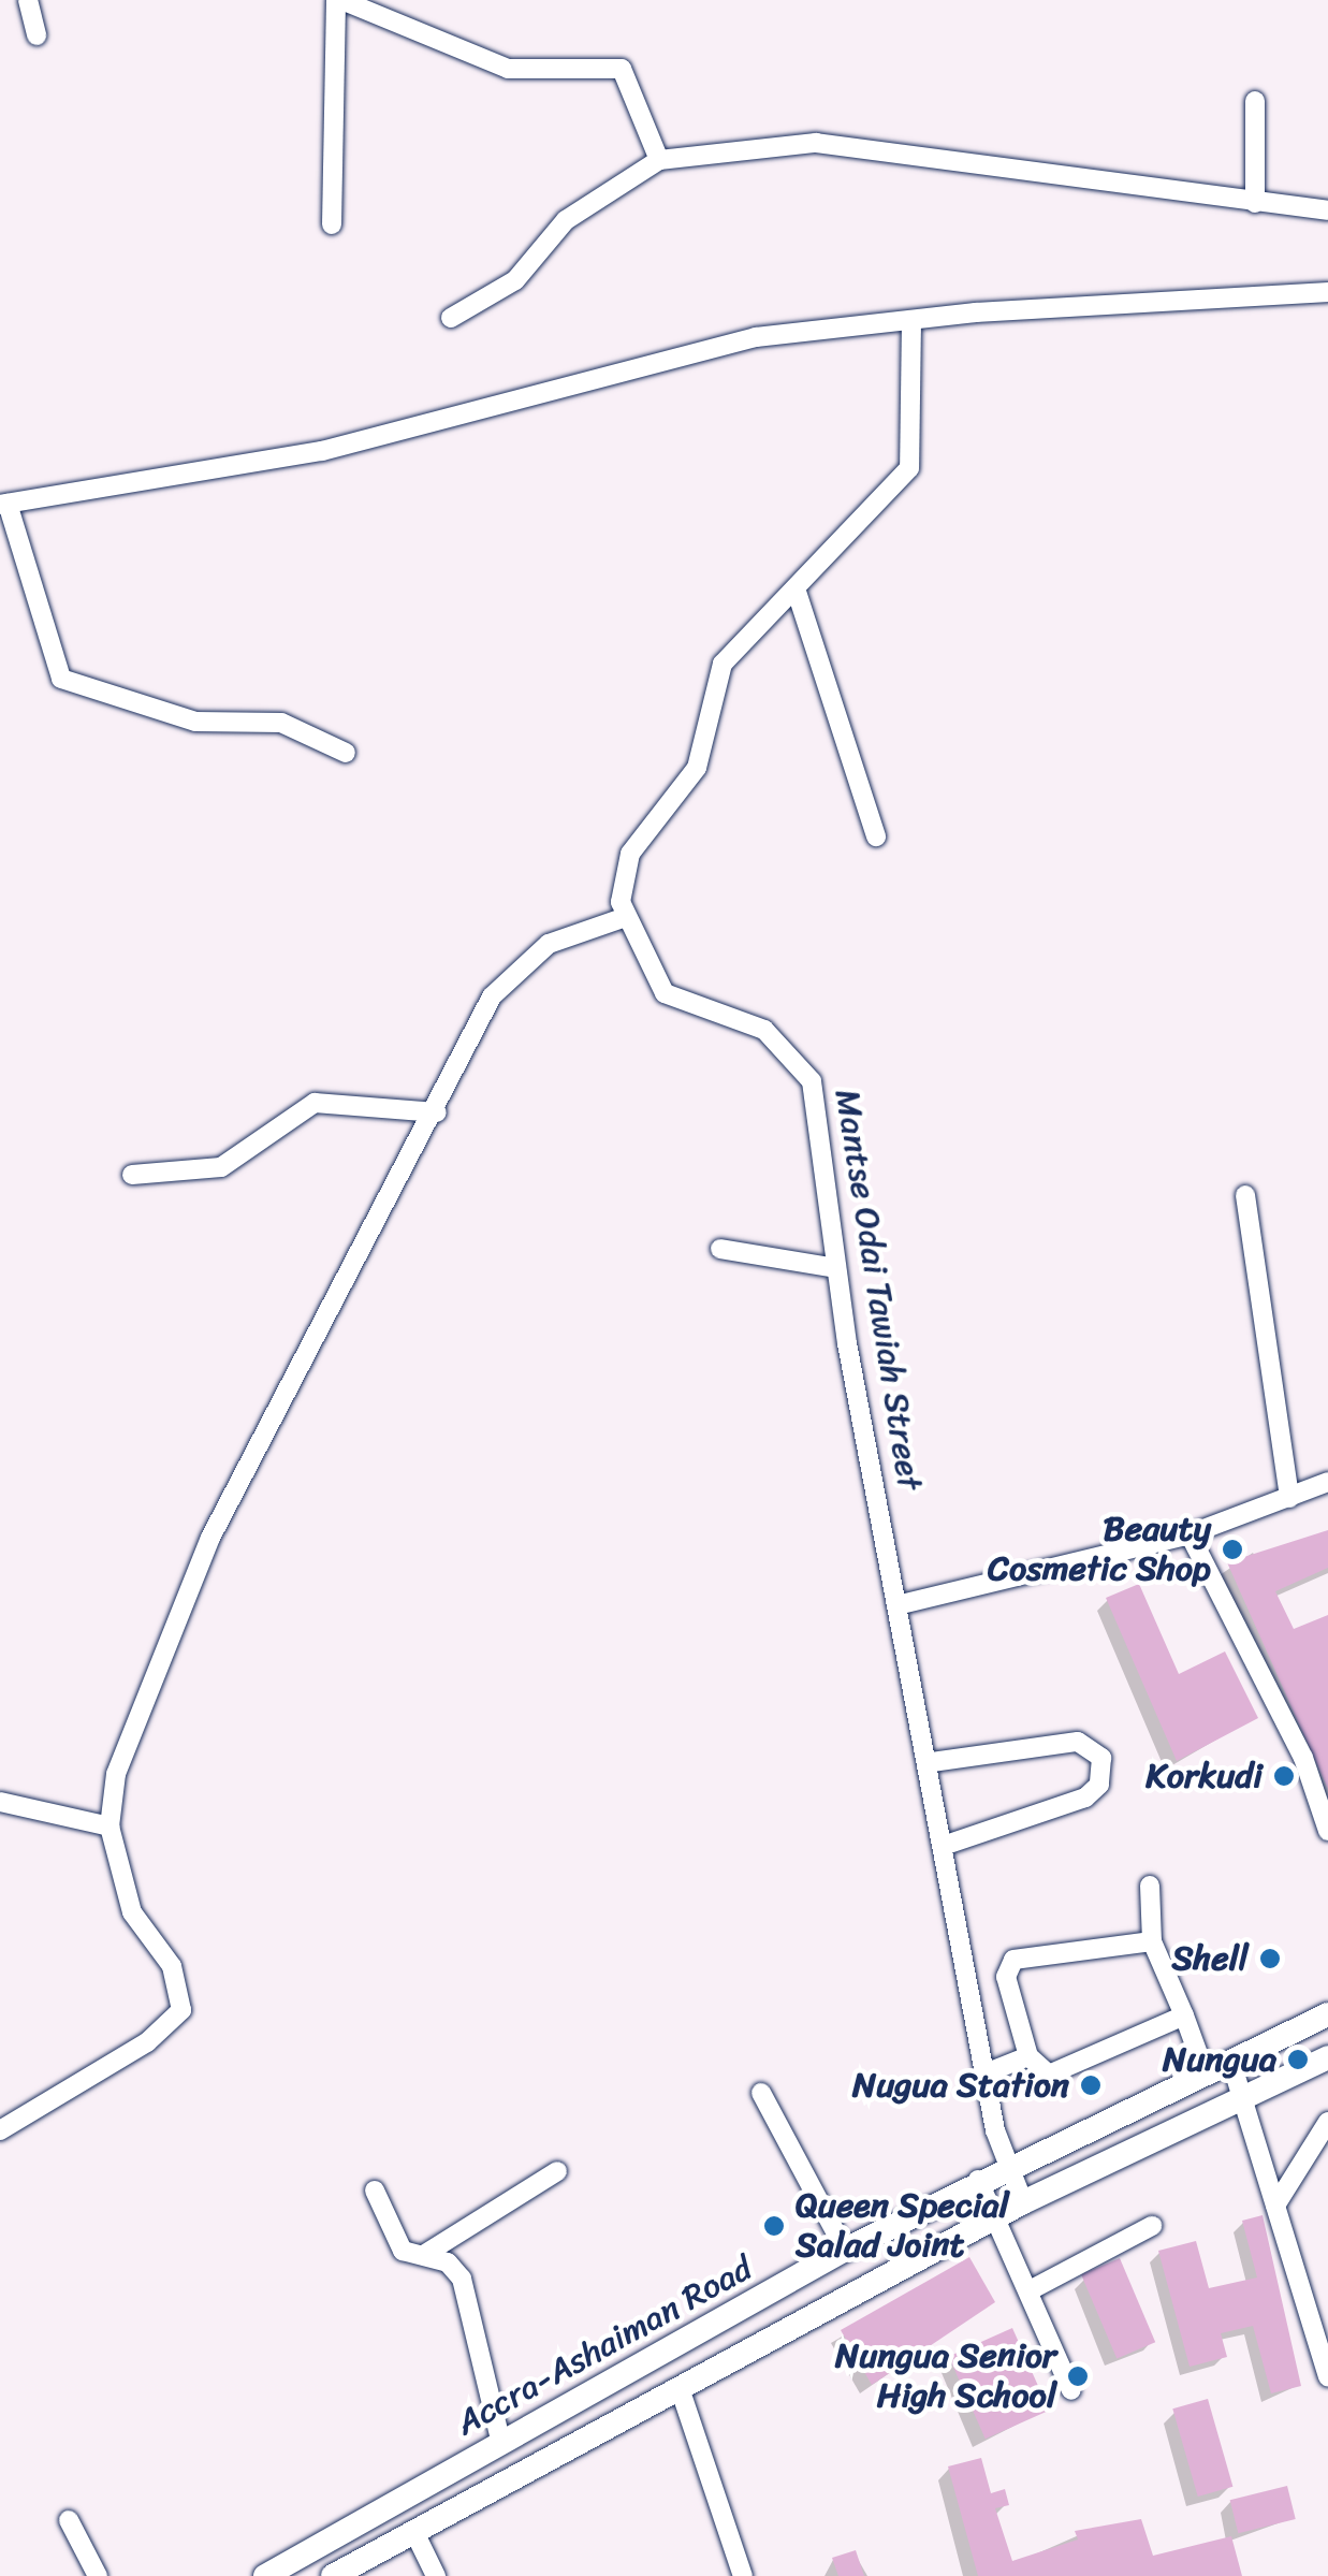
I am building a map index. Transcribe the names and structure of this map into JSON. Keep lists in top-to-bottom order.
{
  "streets": {
    "main road": ["Accra-Ashaiman Road"],
    "street": ["Mantse Odai Tawiah Street"]
  },
  "crossings": [
    ["Mantse Odai Tawiah Street", "Accra-Ashaiman Road"]
  ],
  "places": [
    "Beauty Cosmetic Shop",
    "Korkudi",
    "Shell",
    "Nungua",
    "Nugua Station",
    "Queen Special Salad Joint",
    "Nungua Senior High School"
  ]
}
